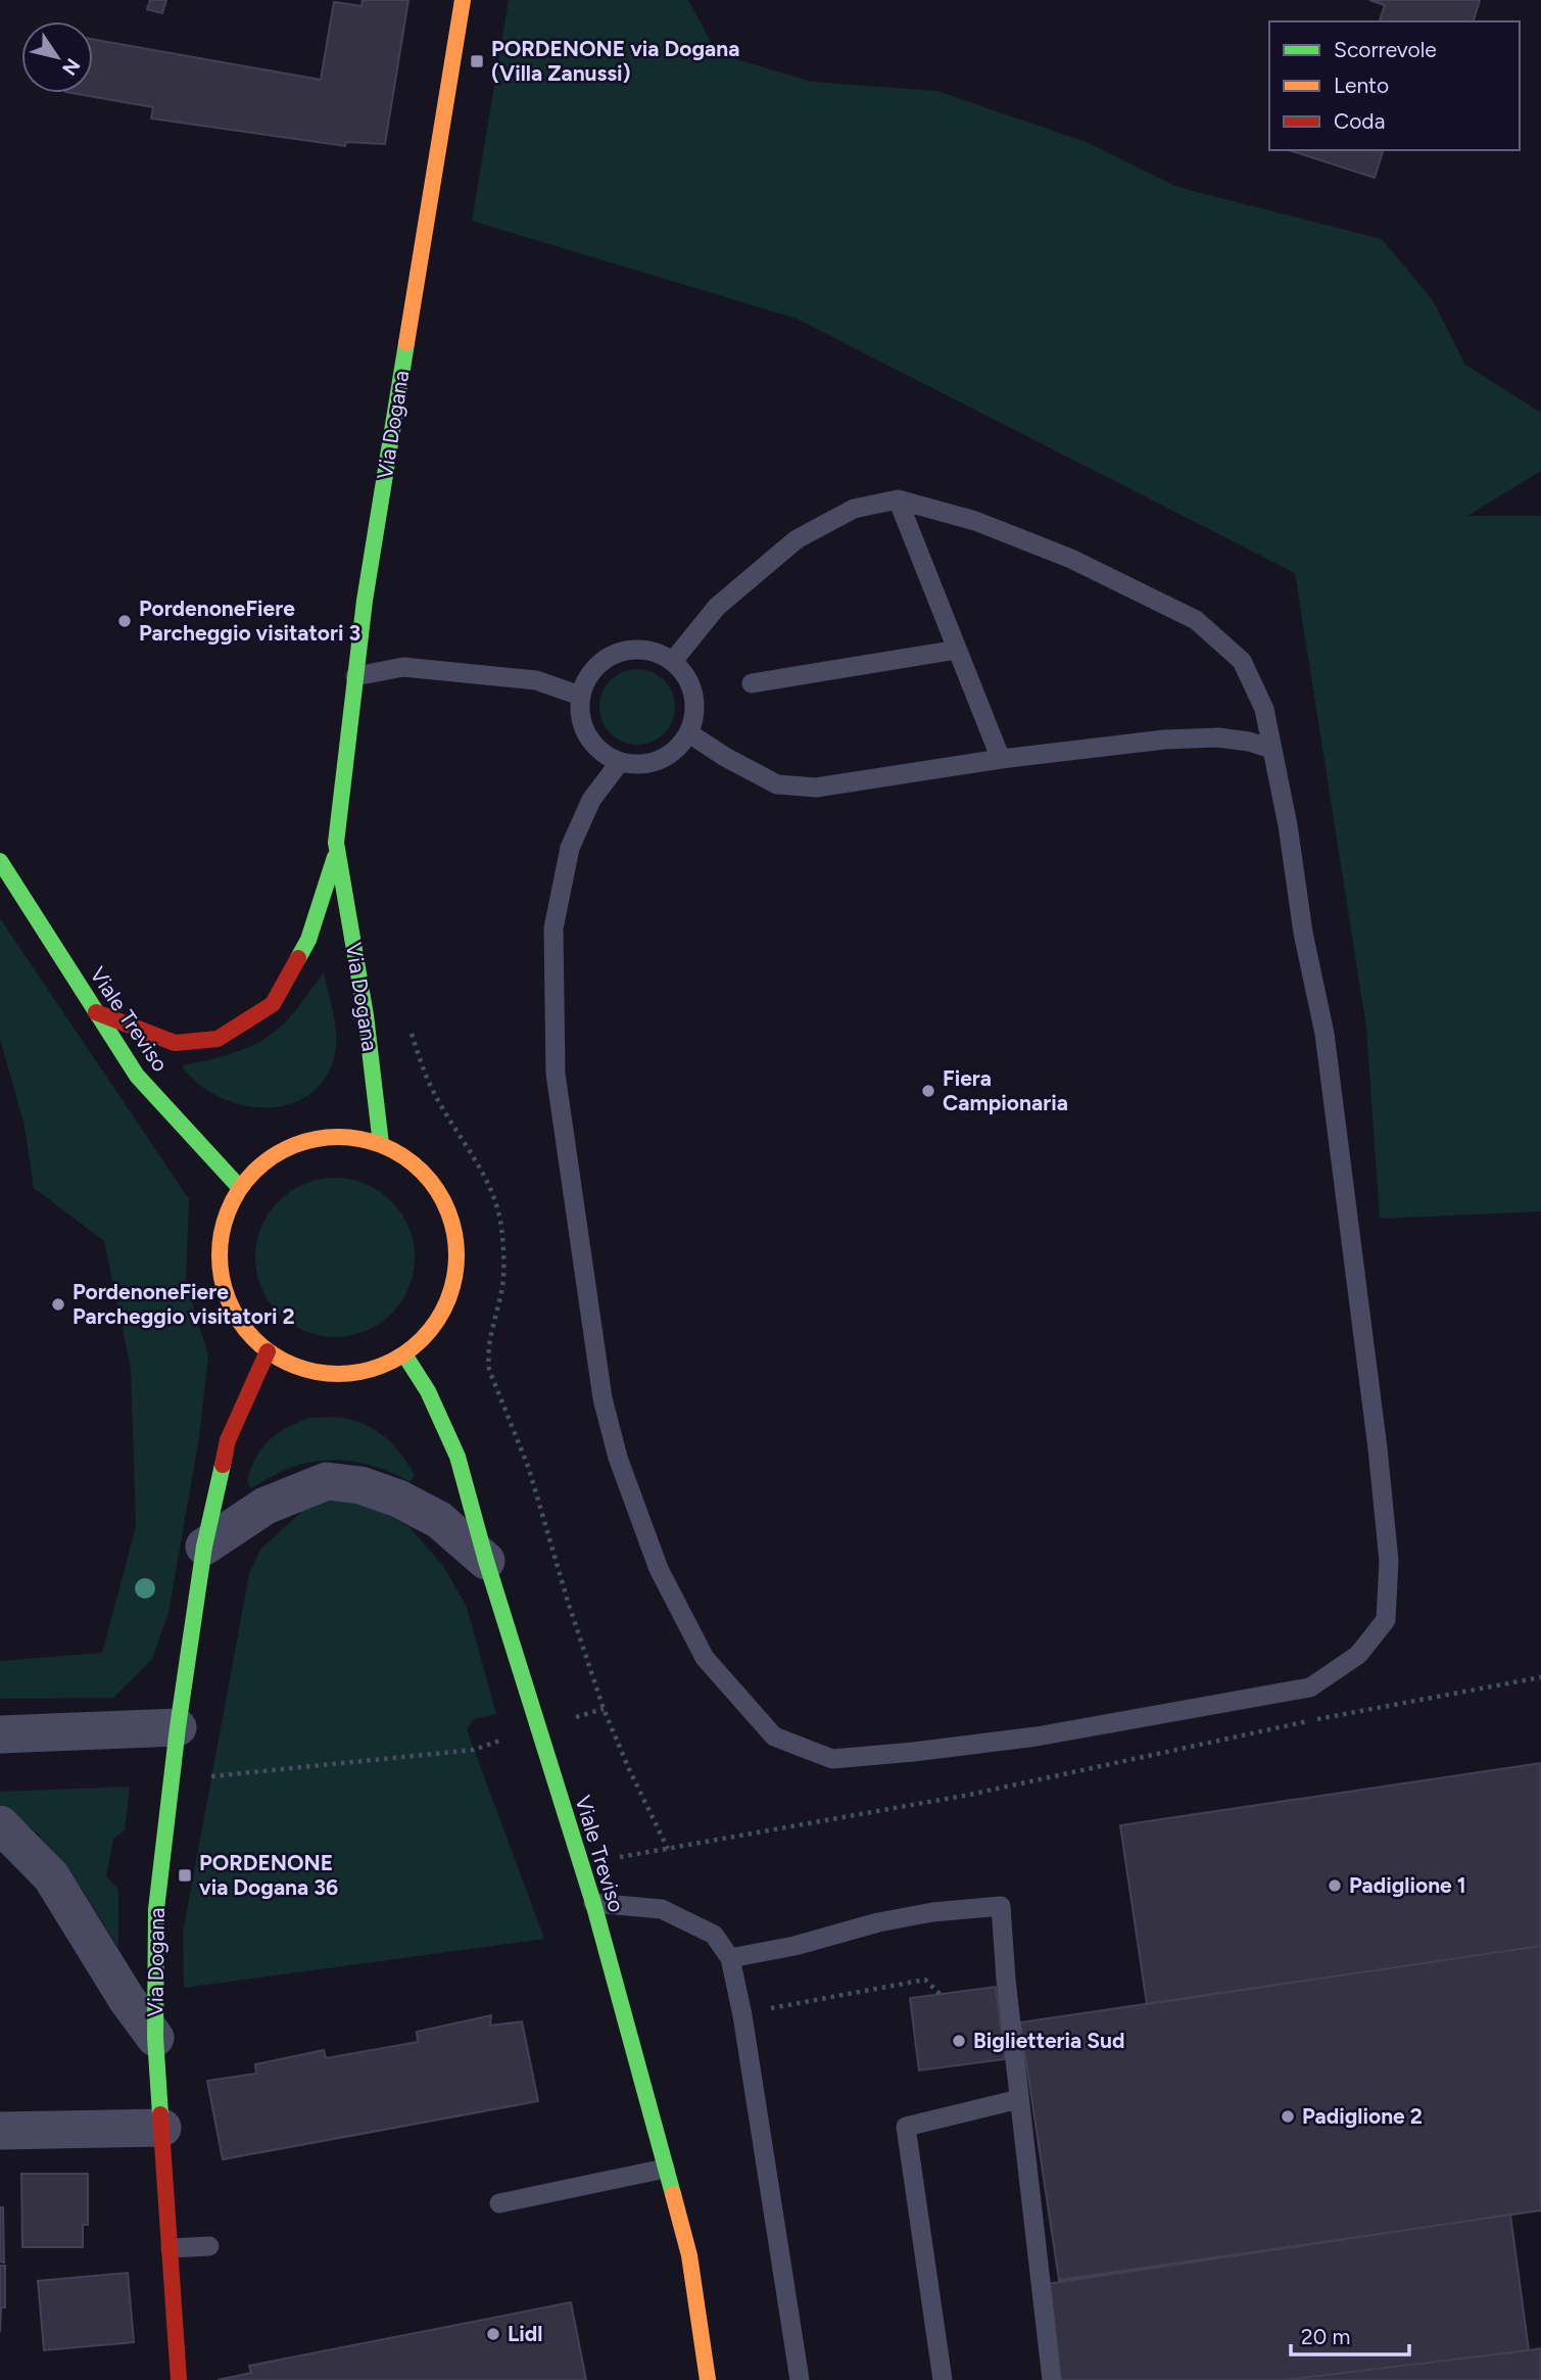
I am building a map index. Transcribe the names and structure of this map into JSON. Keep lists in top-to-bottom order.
{
  "streets": {
    "street": ["Via Dogana", "Viale Treviso"]
  },
  "crossings": [
    ["Via Dogana", "Viale Treviso"]
  ],
  "places": {
    "transit": ["PORDENONE via Dogana (Villa Zanussi)", "PORDENONE via Dogana 36"],
    "other": [
      "PordenoneFiere Parcheggio visitatori 3",
      "Fiera Campionaria",
      "PordenoneFiere Parcheggio visitatori 2",
      "Padiglione 1",
      "Biglietteria Sud",
      "Padiglione 2",
      "Lidl"
    ]
  },
  "legend": ["Scorrevole", "Lento", "Coda"],
  "scale_bar": "20 m",
  "north": "bottom right"
}
